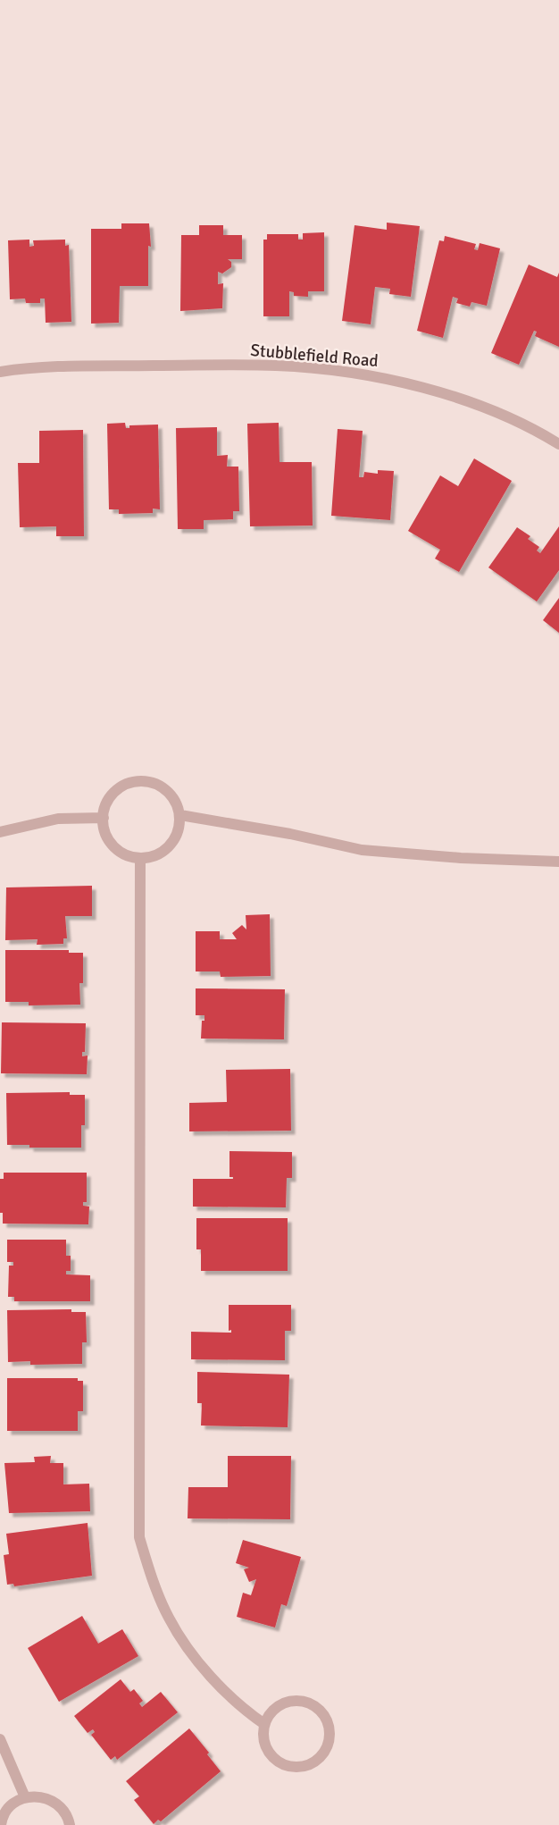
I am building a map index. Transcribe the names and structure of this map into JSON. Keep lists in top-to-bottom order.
{
  "streets": {
    "street": ["Stubblefield Road"]
  }
}
